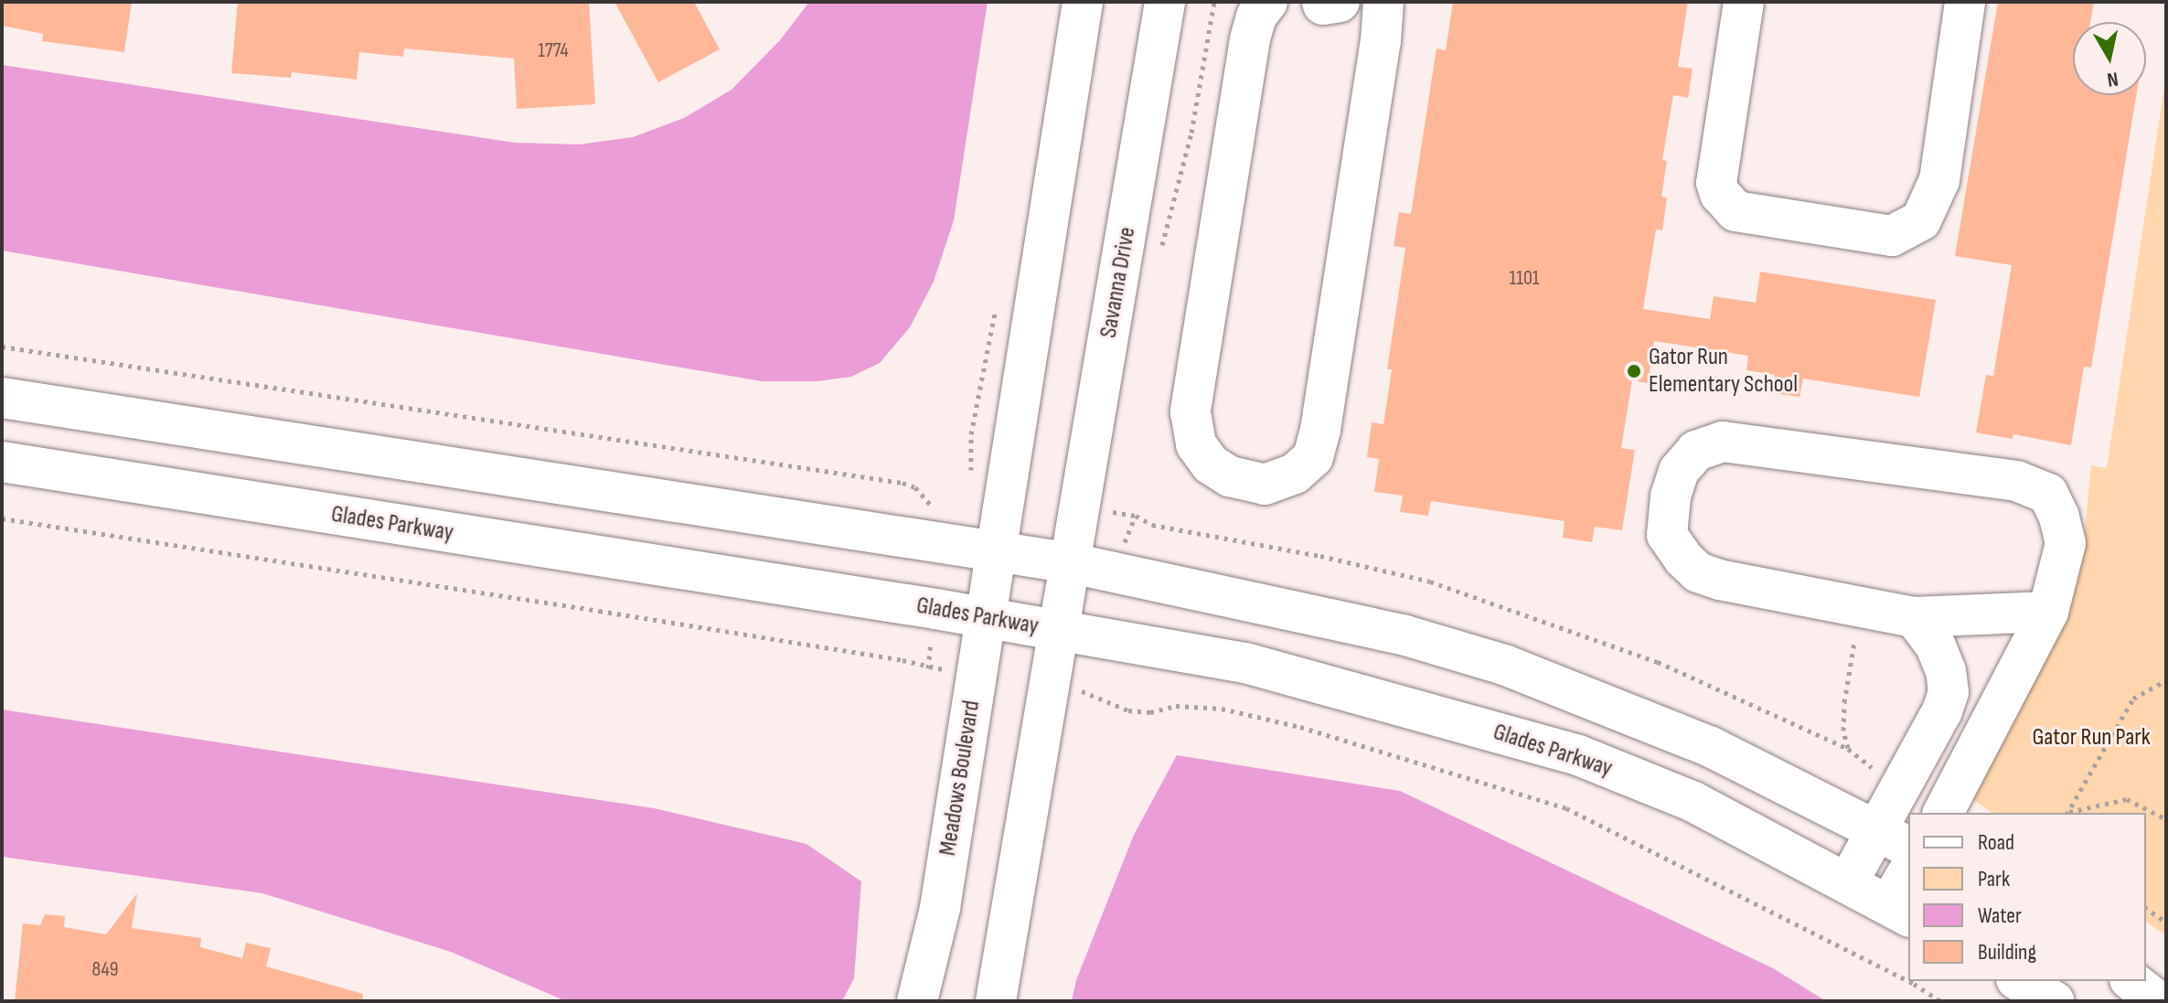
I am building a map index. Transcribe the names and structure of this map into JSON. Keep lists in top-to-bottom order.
{
  "streets": {
    "main road": ["Savanna Drive", "Glades Parkway", "Meadows Boulevard"]
  },
  "crossings": [
    ["Glades Parkway", "Meadows Boulevard"]
  ],
  "parks": ["Gator Run Park"],
  "places": ["Gator Run Elementary School"],
  "house_numbers": ["1774", "1101", "849"],
  "legend": [
    "Road",
    "Park",
    "Water",
    "Building"
  ],
  "north": "bottom"
}
